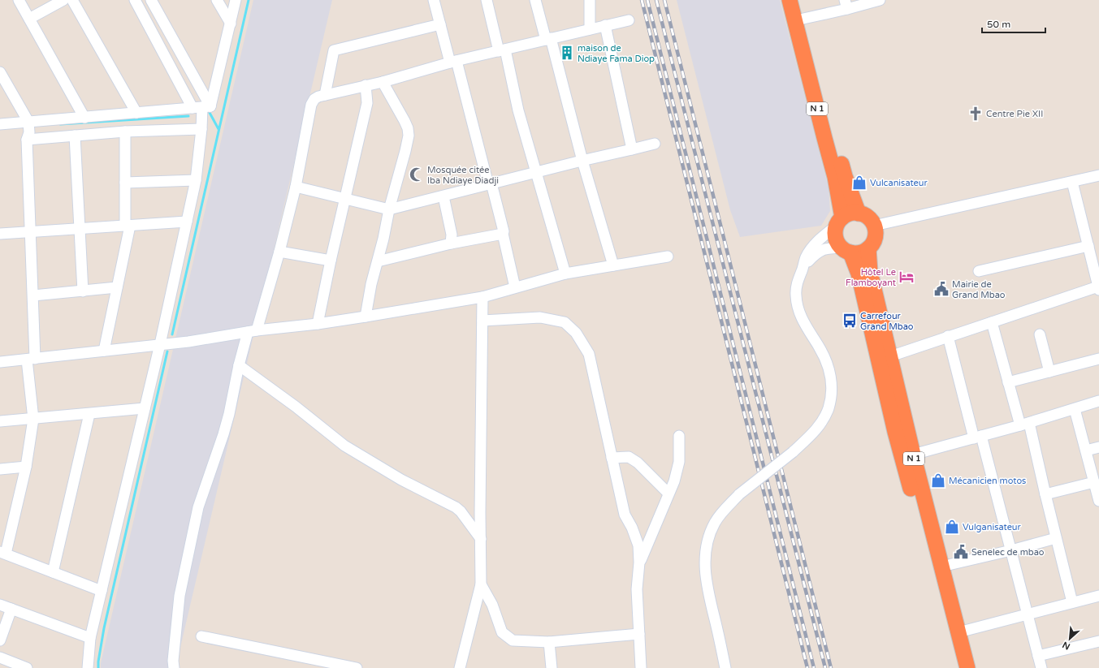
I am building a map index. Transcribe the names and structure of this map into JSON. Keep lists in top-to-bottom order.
{
  "streets": {
    "highway": ["N 1"]
  },
  "places": {
    "building": ["maison de Ndiaye Fama Diop"],
    "church": ["Centre Pie XII"],
    "mosque": ["Mosquée citée Iba Ndiaye Diadji"],
    "shop": ["Vulcanisateur", "Mécanicien motos", "Vulganisateur"],
    "hotel": ["Hôtel Le Flamboyant"],
    "public building": ["Mairie de Grand Mbao", "Senelec de mbao"],
    "bus stop": ["Carrefour Grand Mbao"]
  },
  "scale_bar": "50 m",
  "north": "bottom left"
}
